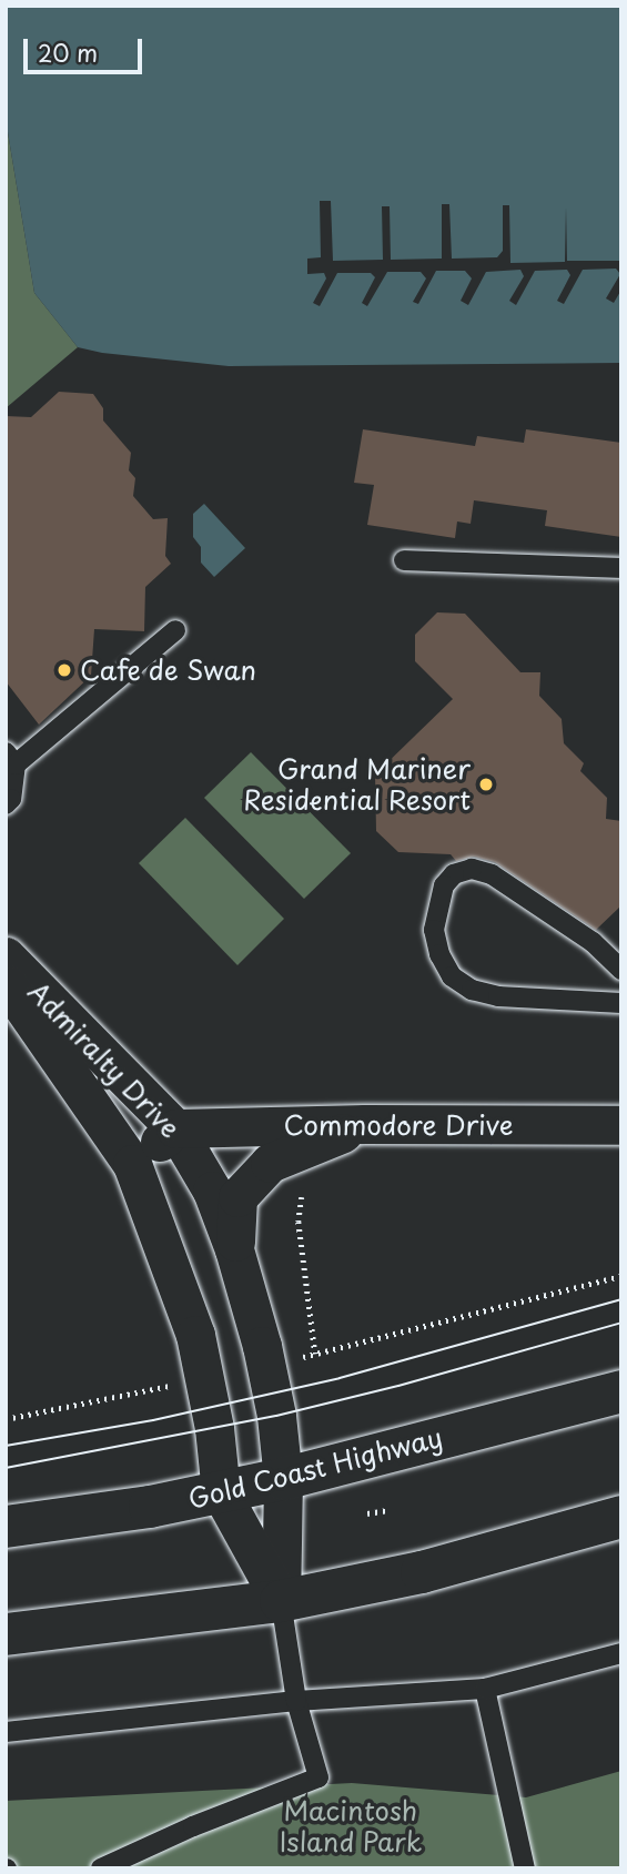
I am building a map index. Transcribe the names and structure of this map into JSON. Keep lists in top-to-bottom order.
{
  "streets": {
    "highway": ["Gold Coast Highway"],
    "street": ["Admiralty Drive", "Commodore Drive"]
  },
  "crossings": [
    ["Admiralty Drive", "Commodore Drive"],
    ["Admiralty Drive", "Gold Coast Highway"]
  ],
  "parks": ["Macintosh Island Park"],
  "places": ["Cafe de Swan", "Grand Mariner Residential Resort"],
  "scale_bar": "20 m"
}
